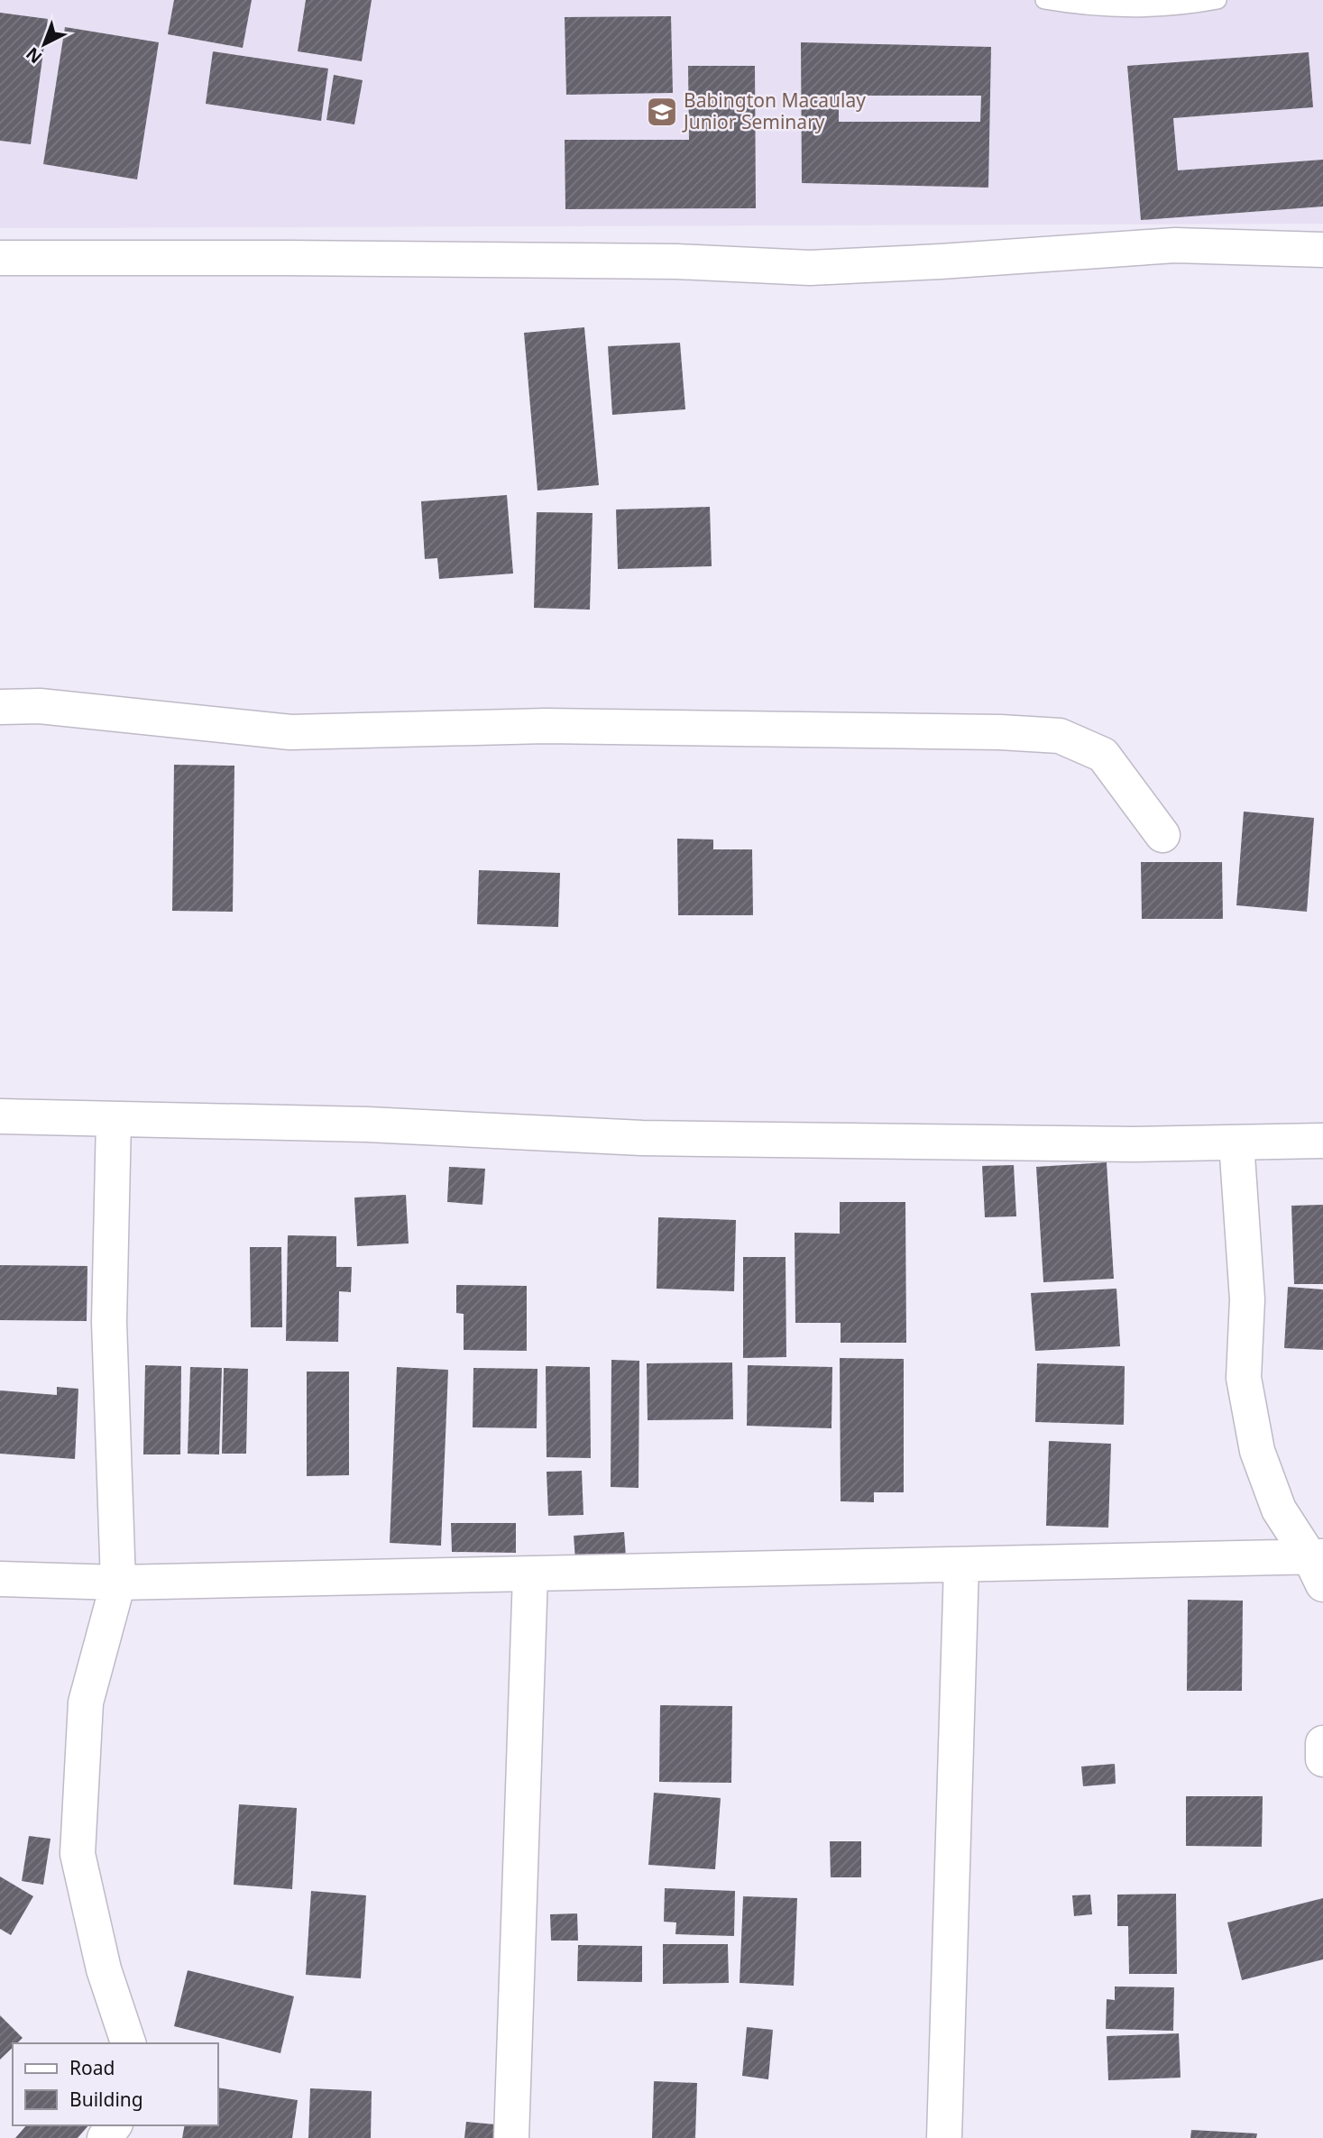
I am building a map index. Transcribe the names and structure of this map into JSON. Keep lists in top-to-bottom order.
{
  "places": {
    "school or university": ["Babington Macaulay Junior Seminary"]
  },
  "legend": ["Road", "Building"],
  "north": "bottom left"
}
